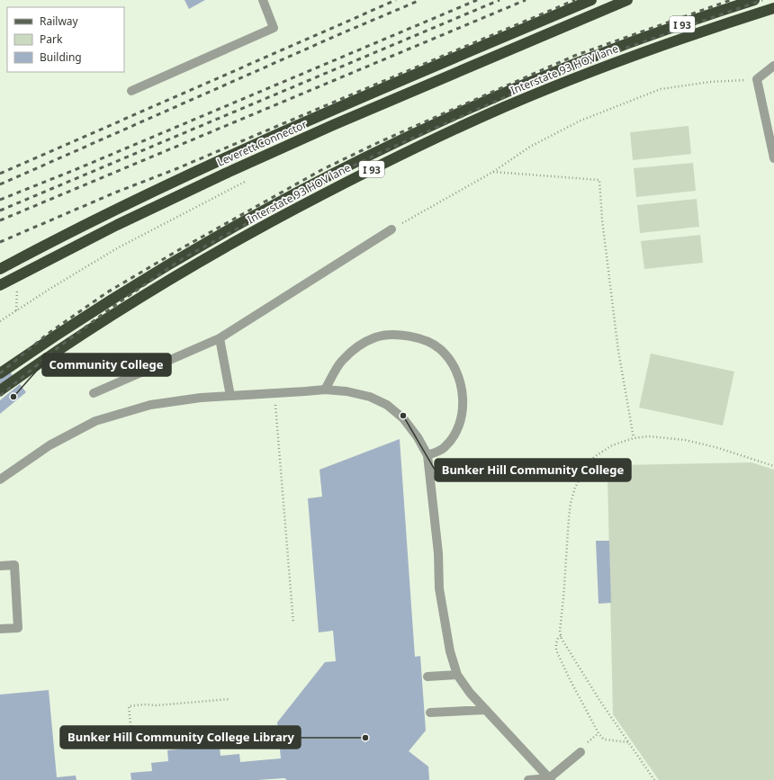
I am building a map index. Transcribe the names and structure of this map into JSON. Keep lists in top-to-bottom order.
{
  "streets": {
    "highway": ["I 93", "Interstate 93 HOV lane", "Leverett Connector"]
  },
  "places": ["Community College", "Bunker Hill Community College", "Bunker Hill Community College Library"],
  "legend": ["Railway", "Park", "Building"]
}
